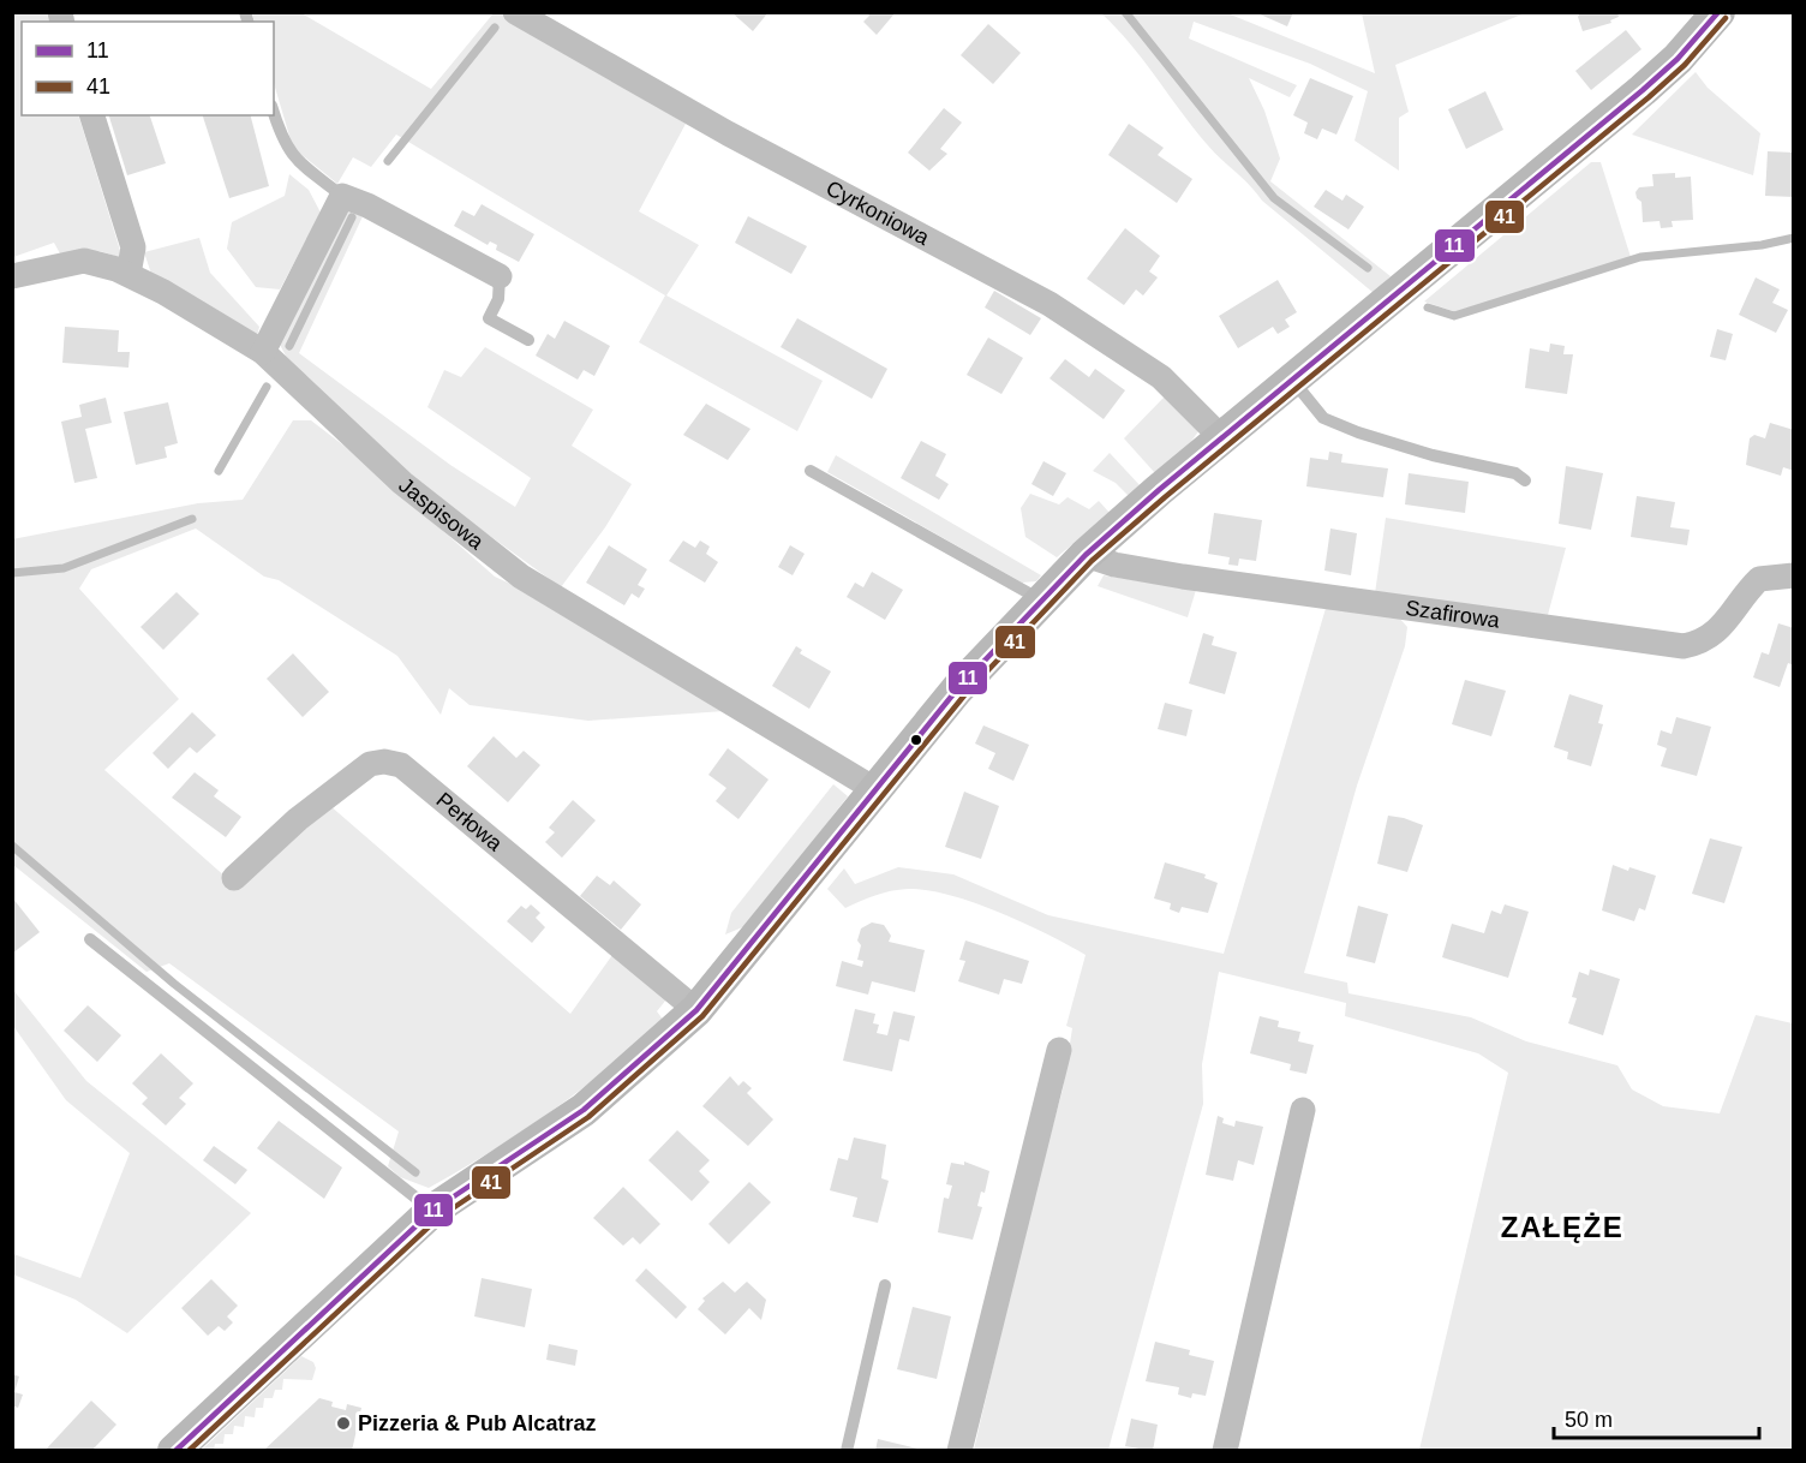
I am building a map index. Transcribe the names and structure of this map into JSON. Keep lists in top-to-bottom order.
{
  "streets": {
    "street": [
      "Cyrkoniowa",
      "Jaspisowa",
      "Szafirowa",
      "Perłowa"
    ]
  },
  "districts": ["ZAŁĘŻE"],
  "places": ["Pizzeria & Pub Alcatraz"],
  "lines": ["transit line 11", "transit line 41"],
  "legend": ["11", "41"],
  "scale_bar": "50 m"
}
